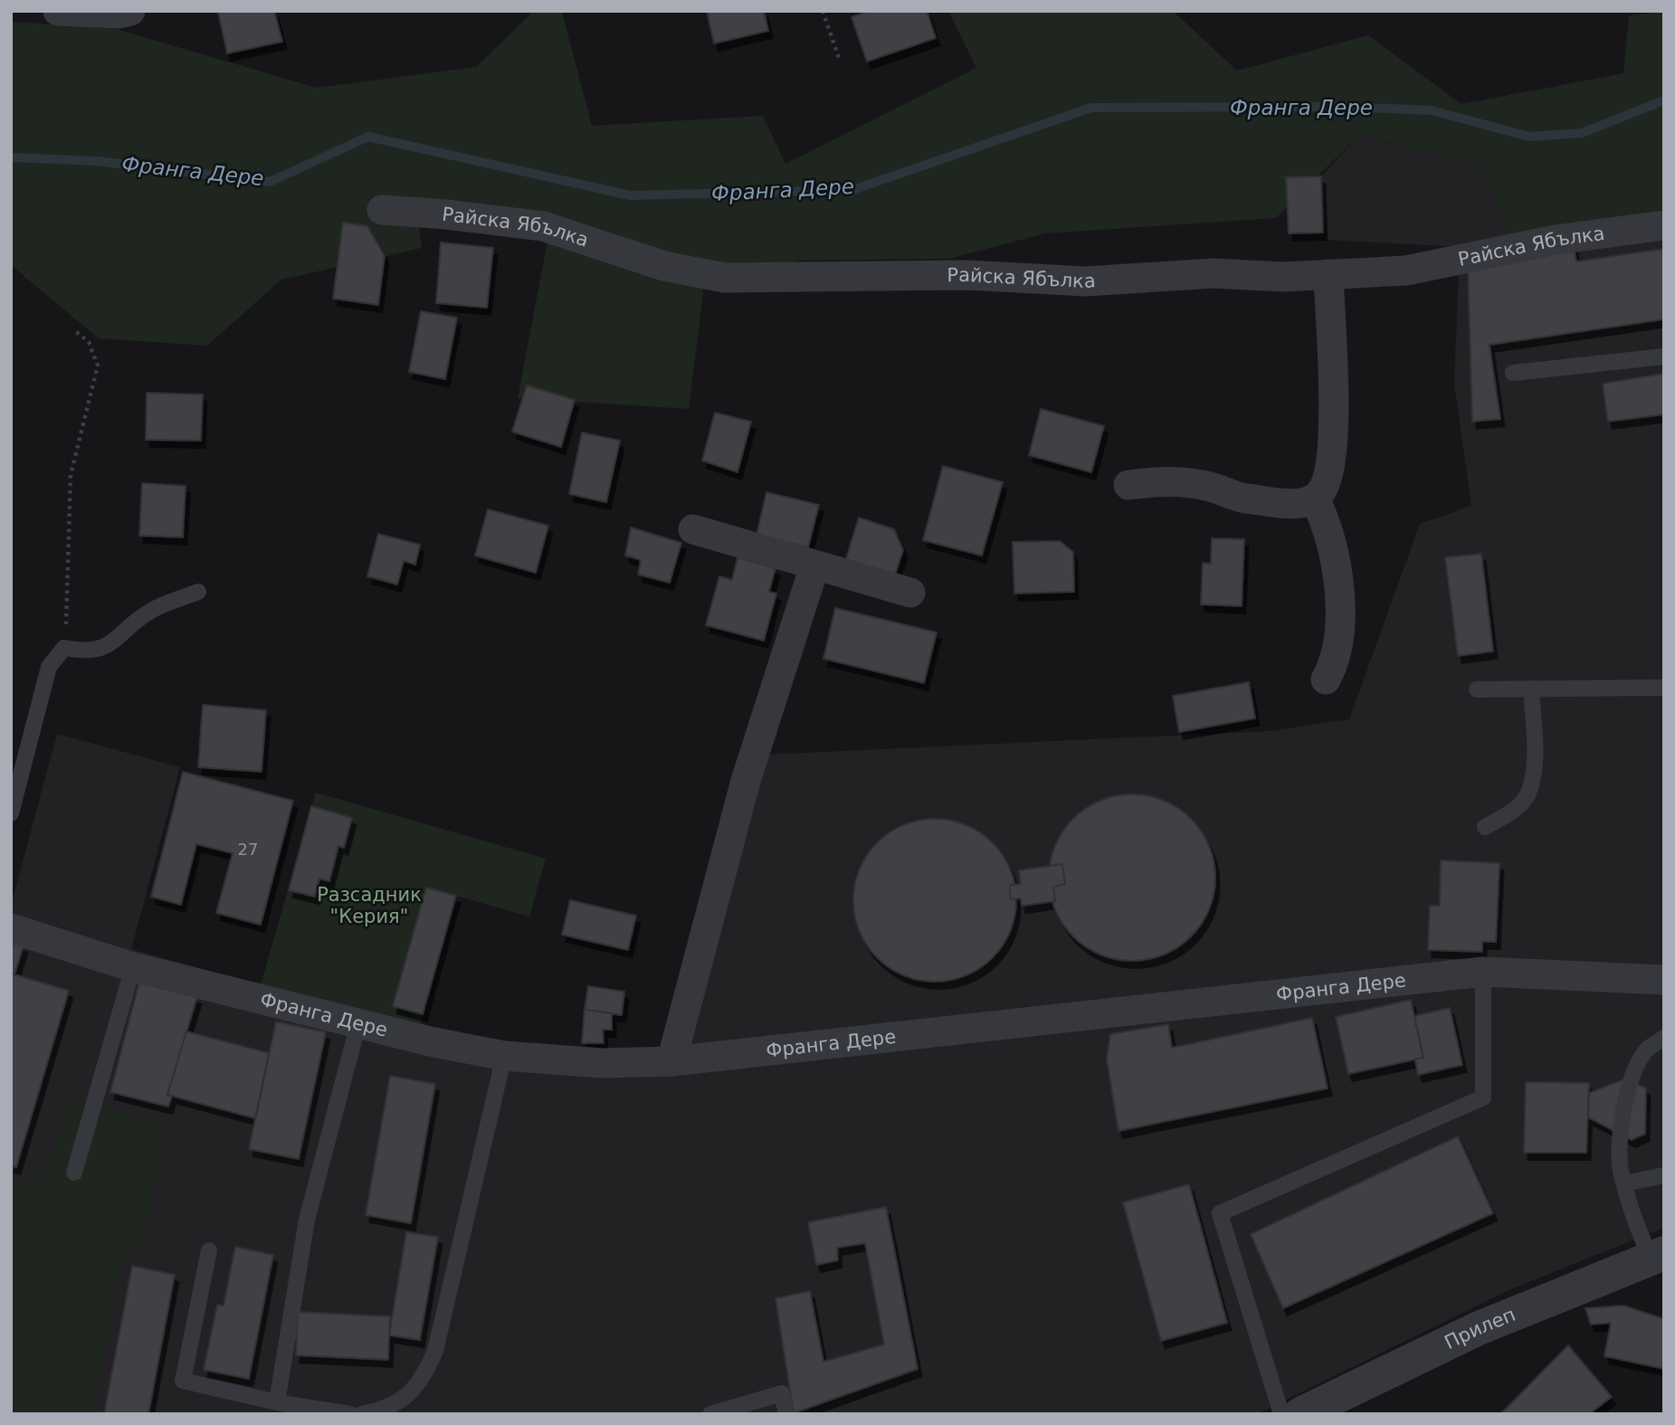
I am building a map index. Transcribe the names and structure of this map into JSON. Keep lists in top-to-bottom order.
{
  "streets": {
    "street": ["Райска Ябълка", "Франга Дере", "Прилеп"]
  },
  "water": ["Франга Дере"],
  "parks": ["Разсадник \"Керия\""],
  "house_numbers": ["27"]
}
